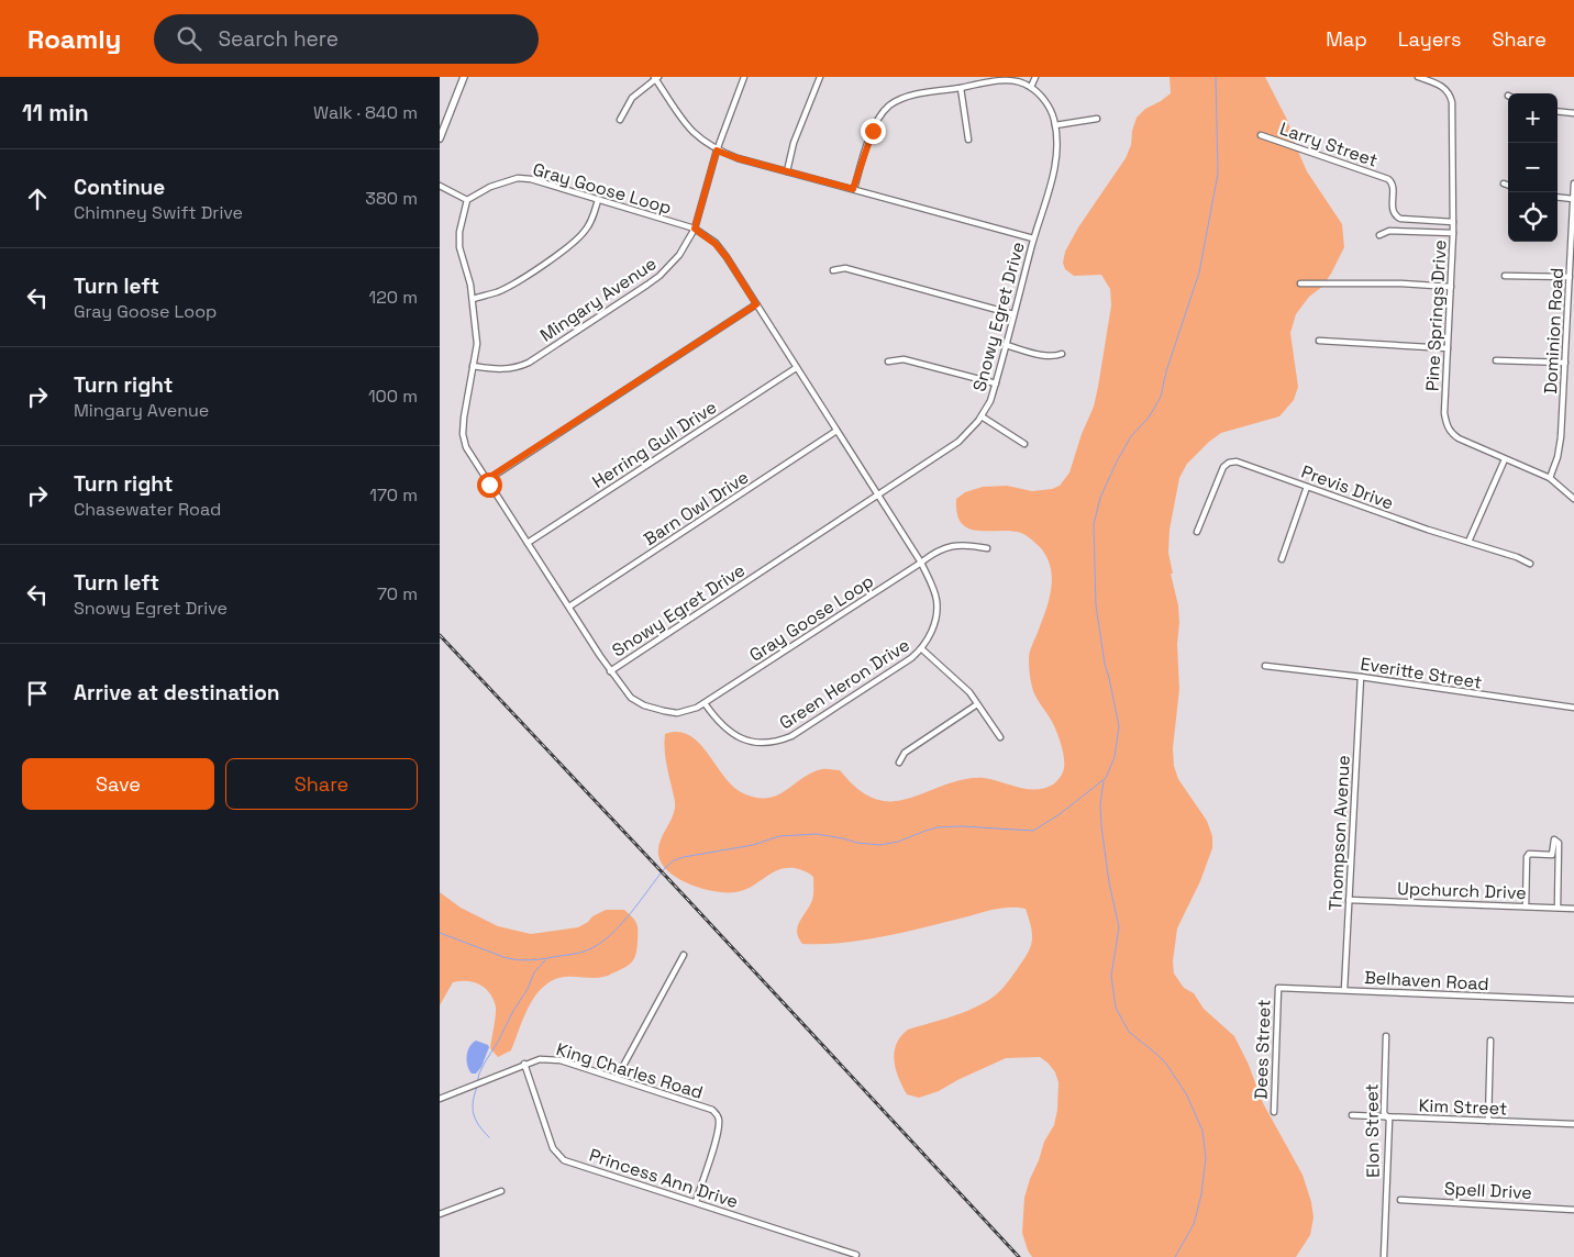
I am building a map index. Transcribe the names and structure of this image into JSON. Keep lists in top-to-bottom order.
{
  "streets": {
    "street": [
      "Larry Street",
      "Gray Goose Loop",
      "Mingary Avenue",
      "Pine Springs Drive",
      "Snowy Egret Drive",
      "Dominion Road",
      "Herring Gull Drive",
      "Previs Drive",
      "Barn Owl Drive",
      "Everitte Street",
      "Green Heron Drive",
      "Thompson Avenue",
      "Upchurch Drive",
      "Belhaven Road",
      "Dees Street",
      "King Charles Road",
      "Kim Street",
      "Elon Street",
      "Princess Ann Drive",
      "Spell Drive"
    ]
  },
  "crossings": [
    ["Larry Street", "Pine Springs Drive"],
    ["Gray Goose Loop", "Mingary Avenue"],
    ["Gray Goose Loop", "Snowy Egret Drive"],
    ["Gray Goose Loop", "Herring Gull Drive"],
    ["Gray Goose Loop", "Barn Owl Drive"],
    ["Gray Goose Loop", "Green Heron Drive"],
    ["Pine Springs Drive", "Dominion Road"],
    ["Everitte Street", "Thompson Avenue"],
    ["Thompson Avenue", "Upchurch Drive"],
    ["Thompson Avenue", "Belhaven Road"],
    ["Belhaven Road", "Dees Street"],
    ["King Charles Road", "Princess Ann Drive"],
    ["Kim Street", "Elon Street"]
  ],
  "page": {
    "header": "Roamly",
    "search": "Search here",
    "nav": ["Map", "Layers", "Share"],
    "heading": ["11 min", "Walk · 840 m"],
    "map_buttons": ["+", "−"],
    "list": [
      ["Continue", "Chimney Swift Drive", "380 m"],
      ["Turn left", "Gray Goose Loop", "120 m"],
      ["Turn right", "Mingary Avenue", "100 m"],
      ["Turn right", "Chasewater Road", "170 m"],
      ["Turn left", "Snowy Egret Drive", "70 m"],
      "Arrive at destination"
    ],
    "buttons": ["Save", "Share"]
  }
}
